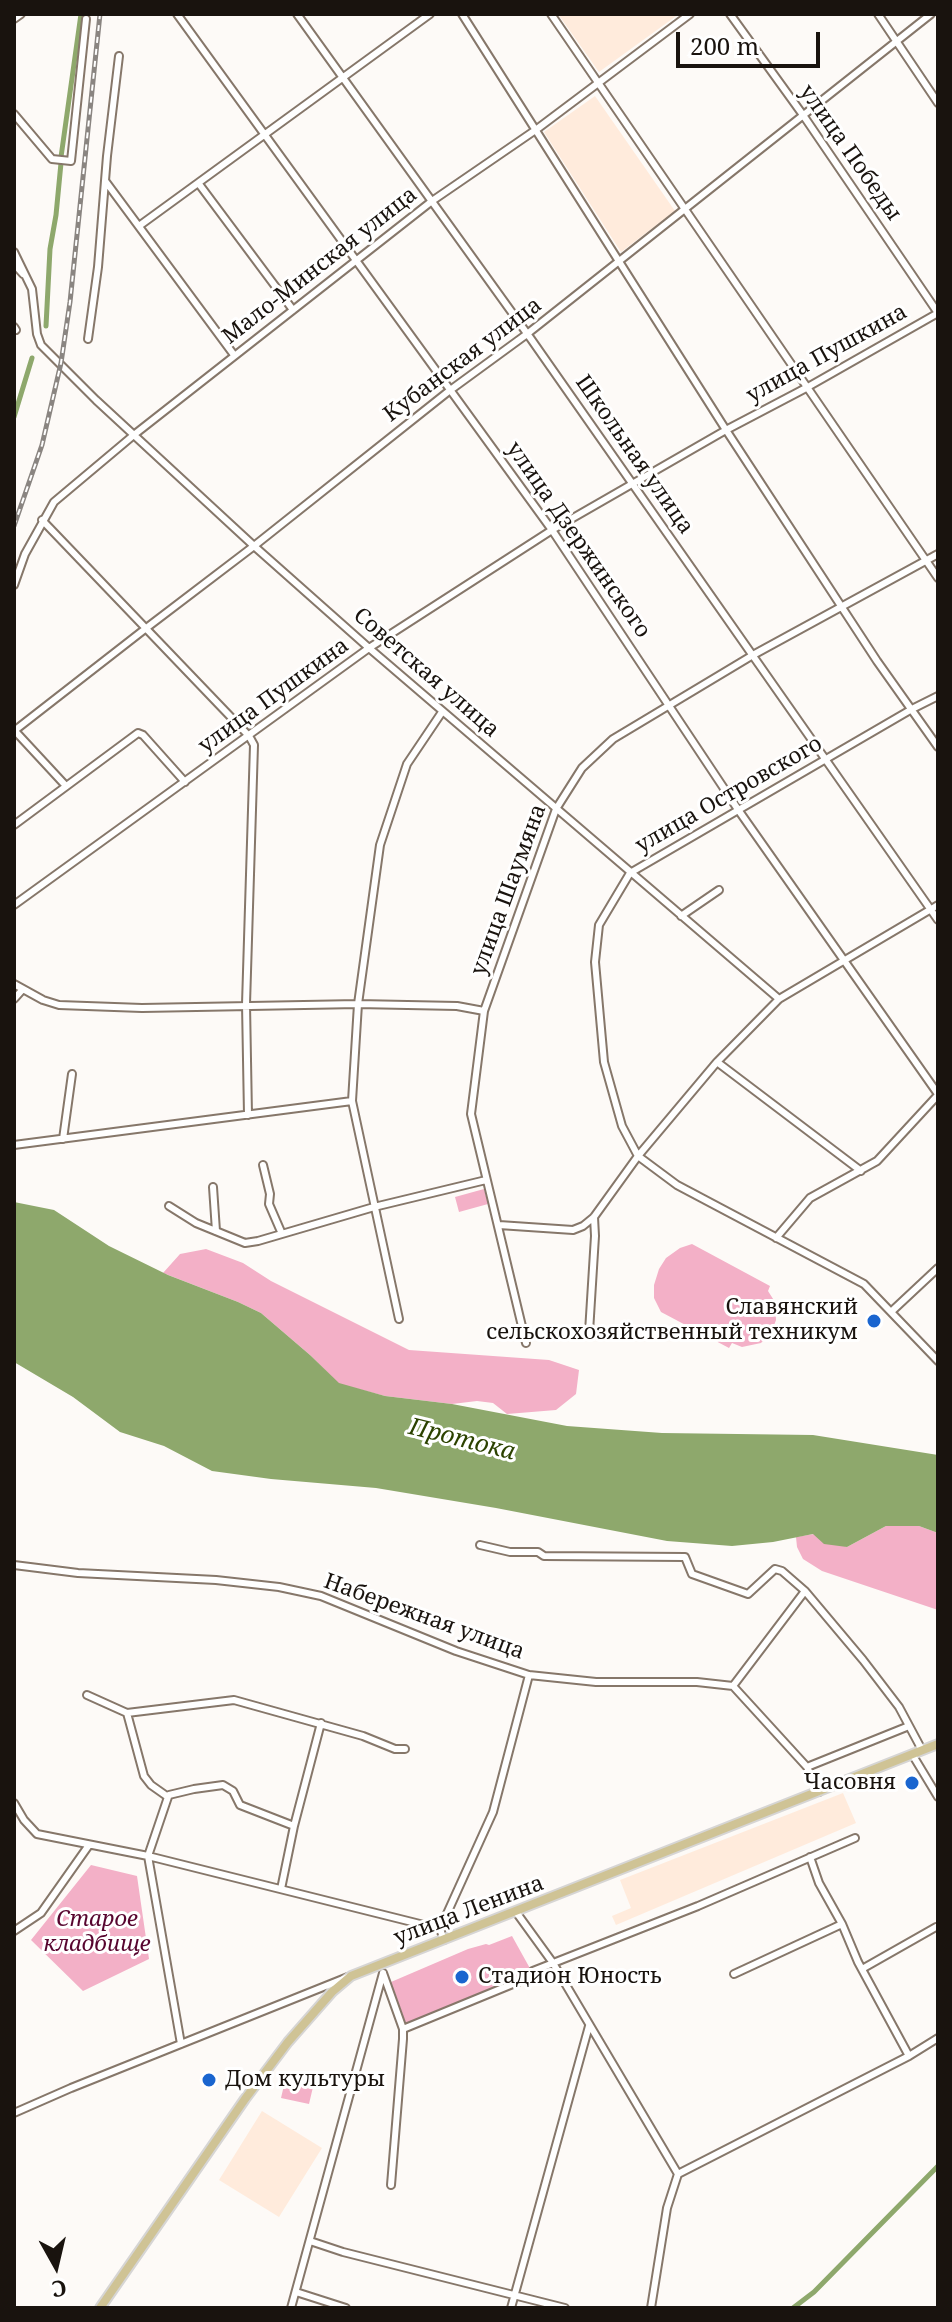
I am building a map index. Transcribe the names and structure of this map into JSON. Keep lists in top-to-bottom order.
{
  "streets": {
    "main road": ["улица Ленина"],
    "street": [
      "улица Победы",
      "Мало-Минская улица",
      "улица Пушкина",
      "Кубанская улица",
      "Школьная улица",
      "улица Дзержинского",
      "Советская улица",
      "улица Островского",
      "улица Шаумяна",
      "Набережная улица"
    ]
  },
  "crossings": [
    ["улица Победы", "улица Пушкина"],
    ["улица Победы", "Кубанская улица"],
    ["Мало-Минская улица", "Школьная улица"],
    ["Мало-Минская улица", "улица Дзержинского"],
    ["Мало-Минская улица", "Советская улица"],
    ["улица Пушкина", "Школьная улица"],
    ["улица Пушкина", "улица Дзержинского"],
    ["улица Пушкина", "Советская улица"],
    ["Кубанская улица", "Школьная улица"],
    ["Кубанская улица", "улица Дзержинского"],
    ["Кубанская улица", "Советская улица"],
    ["Школьная улица", "улица Островского"],
    ["Школьная улица", "улица Шаумяна"],
    ["улица Дзержинского", "улица Островского"],
    ["улица Дзержинского", "улица Шаумяна"],
    ["Советская улица", "улица Островского"],
    ["Советская улица", "улица Шаумяна"]
  ],
  "water": ["Протока"],
  "parks": ["Старое кладбище"],
  "places": [
    "Славянский сельскохозяйственный техникум",
    "Часовня",
    "Стадион Юность",
    "Дом культуры"
  ],
  "scale_bar": "200 m",
  "north": "bottom"
}
